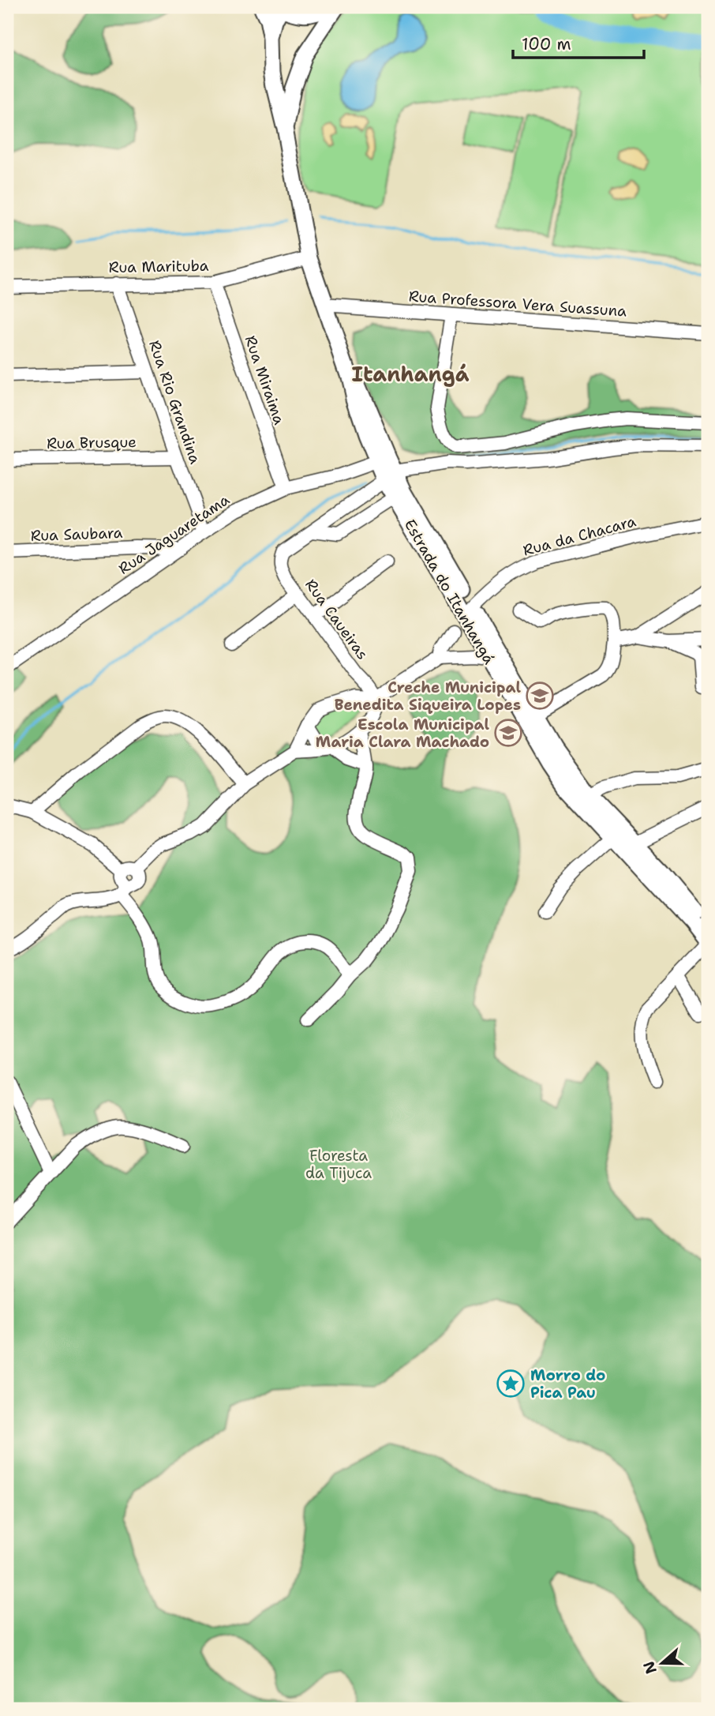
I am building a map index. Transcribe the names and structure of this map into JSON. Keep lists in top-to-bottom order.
{
  "streets": {
    "main road": ["Estrada do Itanhangá"],
    "street": [
      "Rua Marituba",
      "Rua Professora Vera Suassuna",
      "Rua Miraima",
      "Rua Rio Grandina",
      "Rua Brusque",
      "Rua Saubara",
      "Rua Jaguaretama",
      "Rua da Chacara",
      "Rua Caueiras"
    ]
  },
  "crossings": [
    ["Rua Marituba", "Rua Miraima"],
    ["Rua Marituba", "Rua Rio Grandina"],
    ["Rua Marituba", "Estrada do Itanhangá"],
    ["Rua Professora Vera Suassuna", "Estrada do Itanhangá"],
    ["Rua Miraima", "Rua Jaguaretama"],
    ["Rua Rio Grandina", "Rua Brusque"],
    ["Rua Rio Grandina", "Rua Jaguaretama"],
    ["Rua Saubara", "Rua Jaguaretama"],
    ["Rua Jaguaretama", "Estrada do Itanhangá"],
    ["Rua da Chacara", "Estrada do Itanhangá"]
  ],
  "districts": ["Itanhangá"],
  "parks": ["Floresta da Tijuca"],
  "places": {
    "school or university": ["Creche Municipal Benedita Siqueira Lopes", "Escola Municipal Maria Clara Machado"],
    "place": ["Morro do Pica Pau"]
  },
  "scale_bar": "100 m",
  "north": "left"
}
